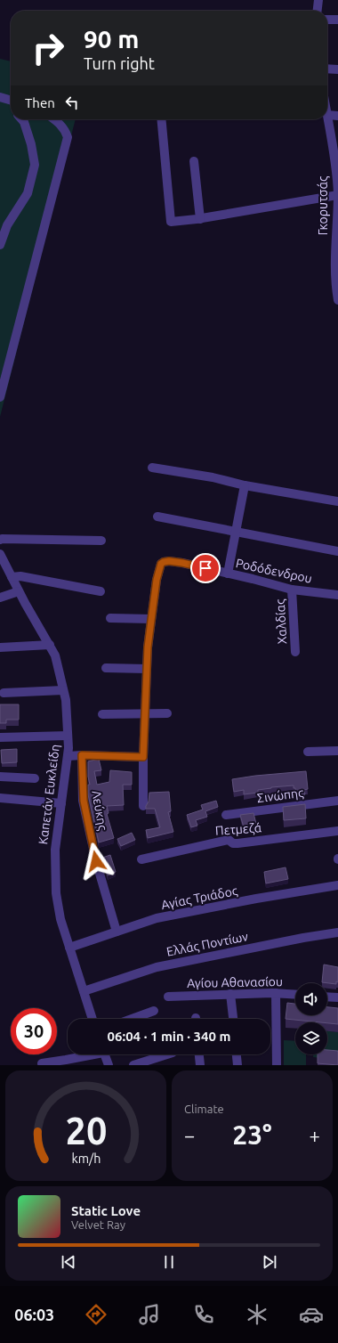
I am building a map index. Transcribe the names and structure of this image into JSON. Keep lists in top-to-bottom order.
{
  "streets": {
    "street": [
      "Γκορυτσάς",
      "Ροδόδενδρου",
      "Χαλδίας",
      "Καπετάν Ευκλείδη",
      "Σινώπης",
      "Λεύκης",
      "Πετμεζά",
      "Αγίας Τριάδος",
      "Ελλάς Ποντίων",
      "Αγίου Αθανασίου"
    ]
  },
  "crossings": [
    ["Ροδόδενδρου", "Χαλδίας"],
    ["Καπετάν Ευκλείδη", "Αγίας Τριάδος"],
    ["Καπετάν Ευκλείδη", "Ελλάς Ποντίων"],
    ["Λεύκης", "Αγίας Τριάδος"]
  ],
  "page": {
    "turn": ["90 m", "Turn right"],
    "then": "Then",
    "limit": "30",
    "trip": "06:04 · 1 min · 340 m",
    "tile": "Climate",
    "heat": ["−", "23°", "+"],
    "song": ["Static Love", "Velvet Ray"],
    "tabs": "06:03",
    "gauge": ["20", "km/h"]
  }
}
